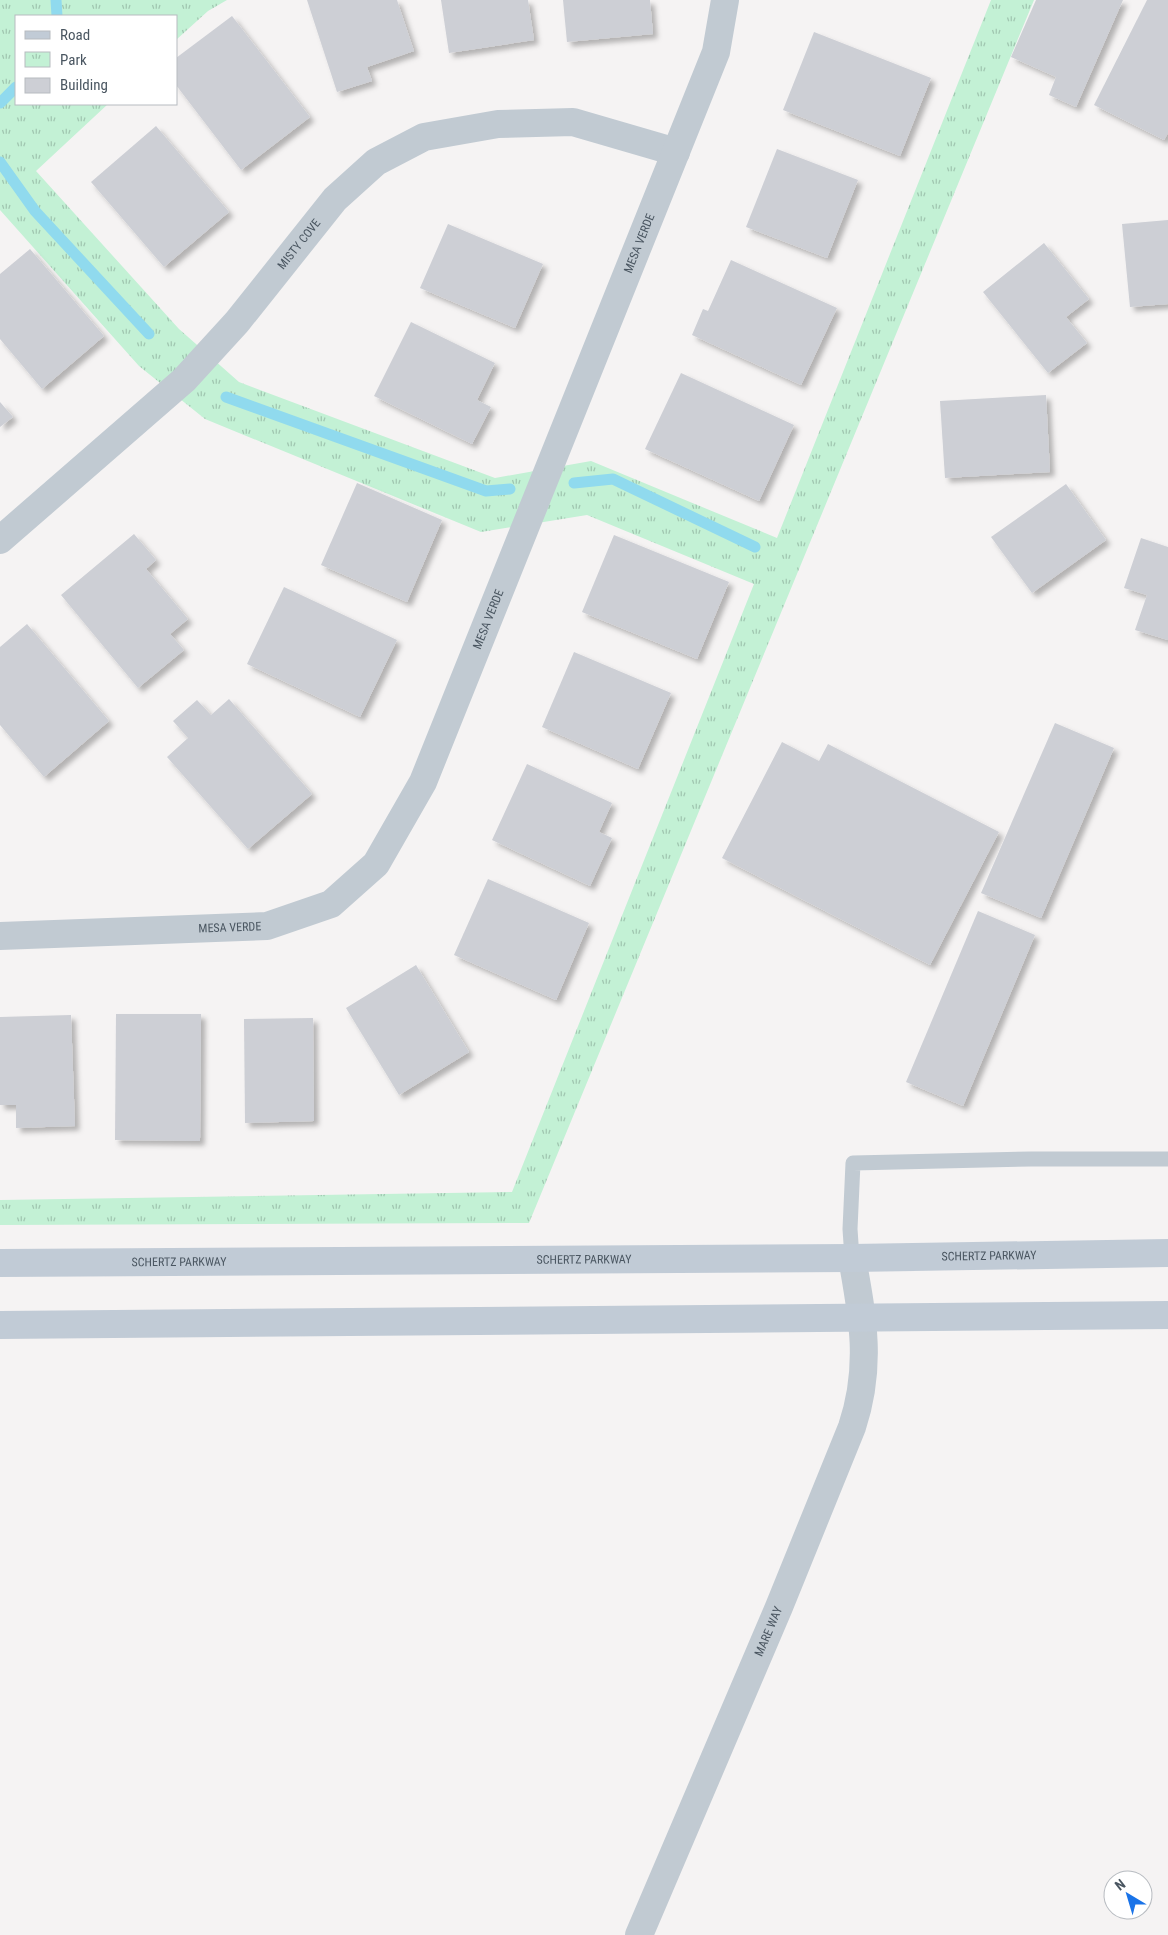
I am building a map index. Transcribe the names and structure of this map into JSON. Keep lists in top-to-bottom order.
{
  "streets": {
    "main road": ["SCHERTZ PARKWAY"],
    "street": ["MISTY COVE", "MESA VERDE", "MARE WAY"]
  },
  "crossings": [
    ["MISTY COVE", "MESA VERDE"],
    ["SCHERTZ PARKWAY", "MARE WAY"]
  ],
  "legend": ["Road", "Park", "Building"],
  "north": "top left"
}
